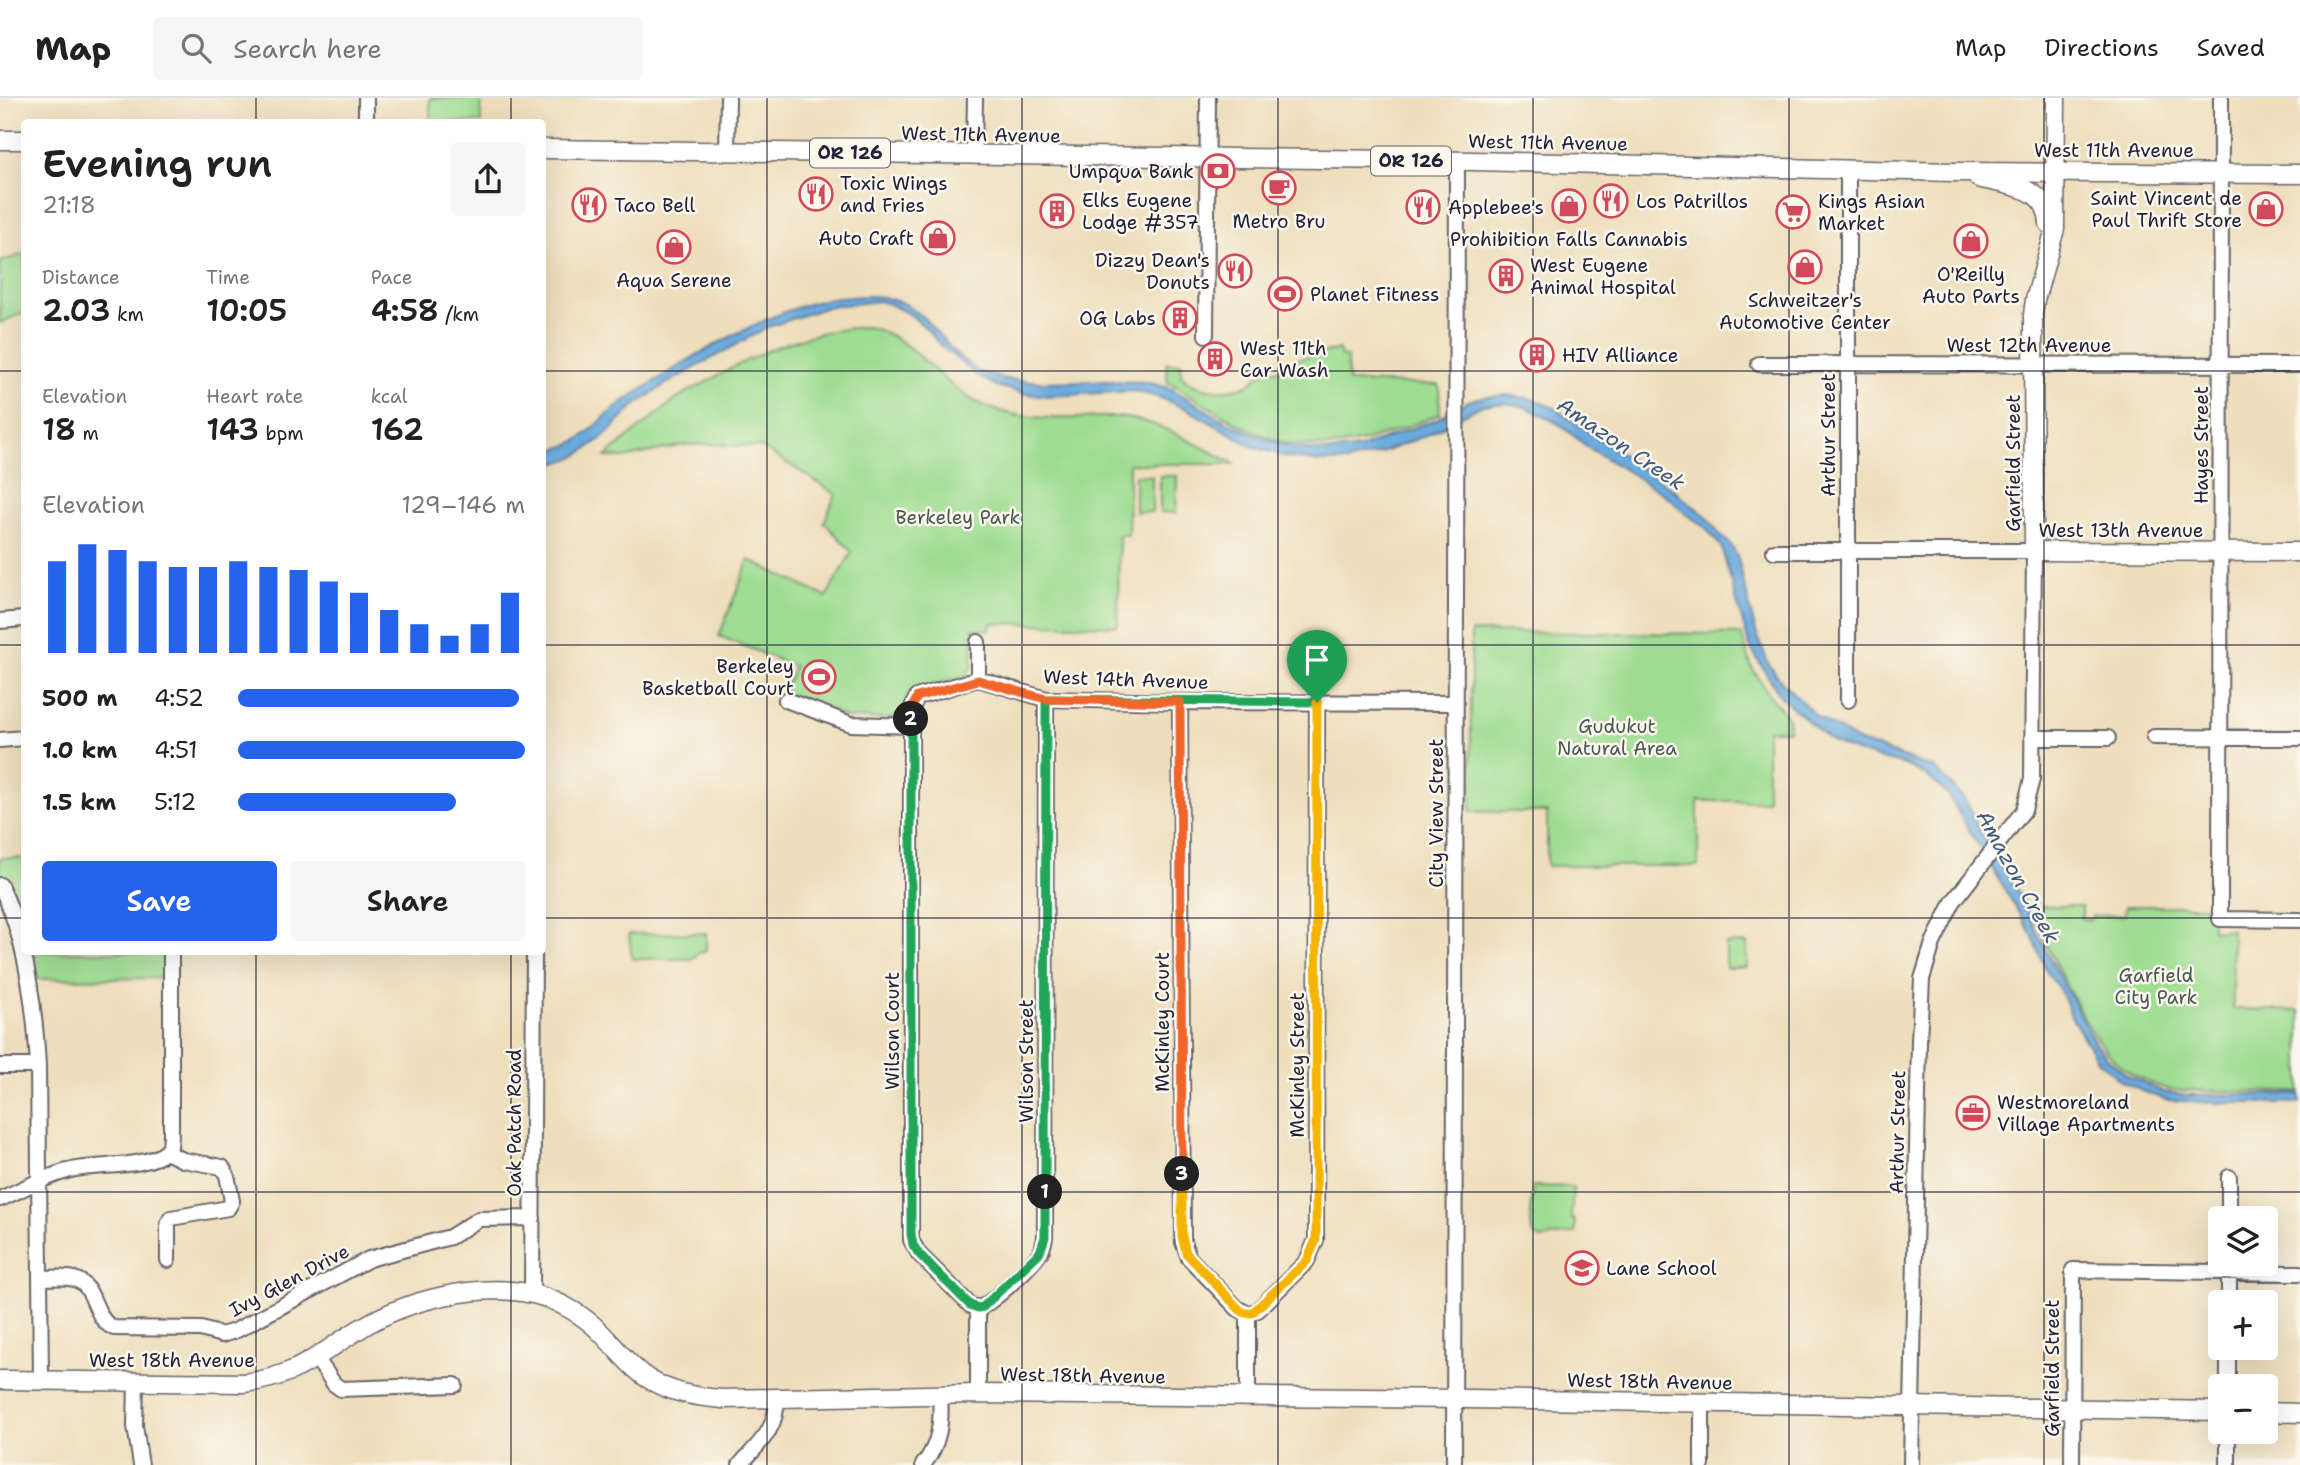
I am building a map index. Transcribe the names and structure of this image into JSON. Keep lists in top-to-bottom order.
{
  "streets": {
    "main road": [
      "West 11th Avenue",
      "OR 126",
      "Garfield Street",
      "West 13th Avenue",
      "West 18th Avenue"
    ],
    "street": [
      "West 12th Avenue",
      "Arthur Street",
      "Hayes Street",
      "West 14th Avenue",
      "City View Street",
      "McKinley Court",
      "Wilson Court",
      "Wilson Street",
      "McKinley Street",
      "Oak Patch Road",
      "Ivy Glen Drive"
    ]
  },
  "crossings": [
    ["West 11th Avenue", "Arthur Street"],
    ["West 11th Avenue", "Hayes Street"],
    ["West 11th Avenue", "Garfield Street"],
    ["West 11th Avenue", "City View Street"],
    ["West 12th Avenue", "Arthur Street"],
    ["West 12th Avenue", "Hayes Street"],
    ["West 12th Avenue", "Garfield Street"],
    ["Arthur Street", "Garfield Street"],
    ["Arthur Street", "West 13th Avenue"],
    ["Arthur Street", "West 18th Avenue"],
    ["Hayes Street", "West 13th Avenue"],
    ["Garfield Street", "West 13th Avenue"],
    ["Garfield Street", "West 18th Avenue"],
    ["West 14th Avenue", "City View Street"],
    ["West 14th Avenue", "McKinley Court"],
    ["West 14th Avenue", "Wilson Street"],
    ["West 14th Avenue", "McKinley Street"],
    ["City View Street", "West 18th Avenue"],
    ["McKinley Court", "McKinley Street"],
    ["Wilson Court", "Wilson Street"],
    ["Oak Patch Road", "Ivy Glen Drive"],
    ["Oak Patch Road", "West 18th Avenue"]
  ],
  "water": ["Amazon Creek"],
  "parks": ["Berkeley Park", "Gudukut Natural Area", "Garfield City Park"],
  "places": {
    "bank": ["Umpqua Bank"],
    "cafe": ["Metro Bru"],
    "restaurant": [
      "Toxic Wings and Fries",
      "Los Patrillos",
      "Taco Bell",
      "Applebee's",
      "Dizzy Dean's Donuts"
    ],
    "shop": [
      "Prohibition Falls Cannabis",
      "Saint Vincent de Paul Thrift Store",
      "Auto Craft",
      "O'Reilly Auto Parts",
      "Aqua Serene",
      "Schweitzer's Automotive Center"
    ],
    "building": [
      "Elks Eugene Lodge #357",
      "West Eugene Animal Hospital",
      "OG Labs",
      "HIV Alliance",
      "West 11th Car Wash"
    ],
    "supermarket": ["Kings Asian Market"],
    "sports": ["Planet Fitness", "Berkeley Basketball Court"],
    "office": ["Westmoreland Village Apartments"],
    "school or university": ["Lane School"]
  },
  "page": {
    "header": "Map",
    "search": "Search here",
    "nav": ["Map", "Directions", "Saved"],
    "heading": ["Evening run", "21:18"],
    "stats": [
      ["Distance", "2.03 km"],
      ["Time", "10:05"],
      ["Pace", "4:58 /km"],
      ["Elevation", "18 m"],
      ["Heart rate", "143 bpm"],
      ["kcal", "162"]
    ],
    "chart": ["Elevation", "129–146 m"],
    "list": [
      {
        "name": "500 m",
        "note": "4:52"
      },
      {
        "name": "1.0 km",
        "note": "4:51"
      },
      {
        "name": "1.5 km",
        "note": "5:12"
      }
    ],
    "pins": ["2", "3", "1"],
    "buttons": ["Save", "Share"],
    "map_buttons": ["+", "−"]
  }
}
